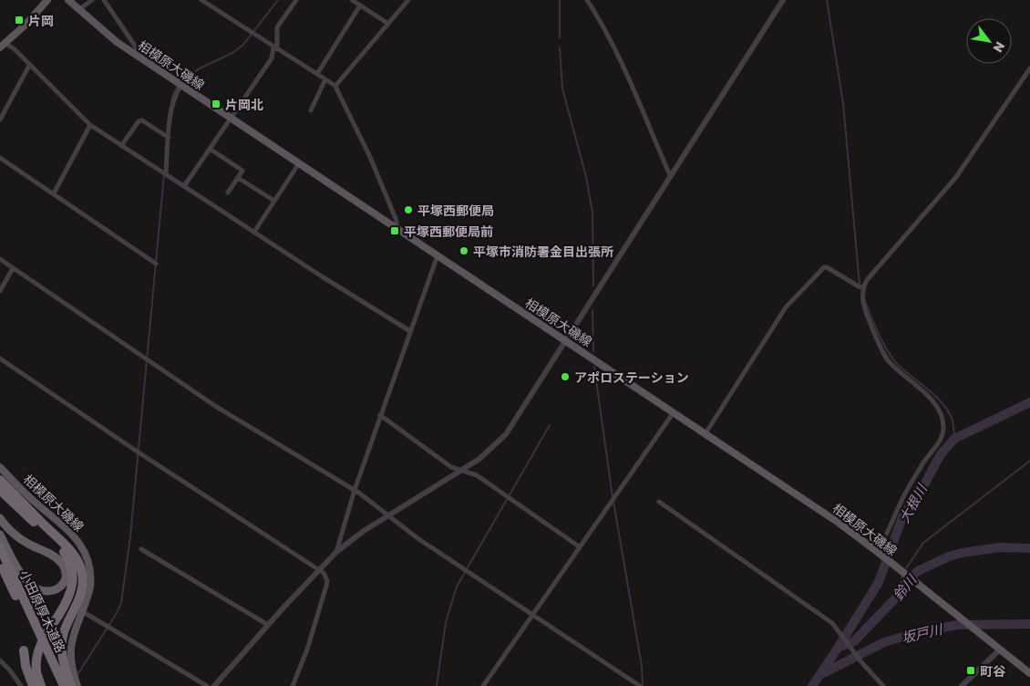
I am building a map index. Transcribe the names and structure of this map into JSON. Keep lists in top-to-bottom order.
{
  "streets": {
    "highway": ["小田原厚木道路"],
    "main road": ["相模原大磯線"]
  },
  "water": ["大根川", "鈴川", "坂戸川"],
  "places": {
    "transit": [
      "片岡",
      "片岡北",
      "平塚西郵便局前",
      "町谷"
    ],
    "other": ["平塚西郵便局", "平塚市消防署金目出張所", "アポロステーション"]
  },
  "north": "bottom right"
}
